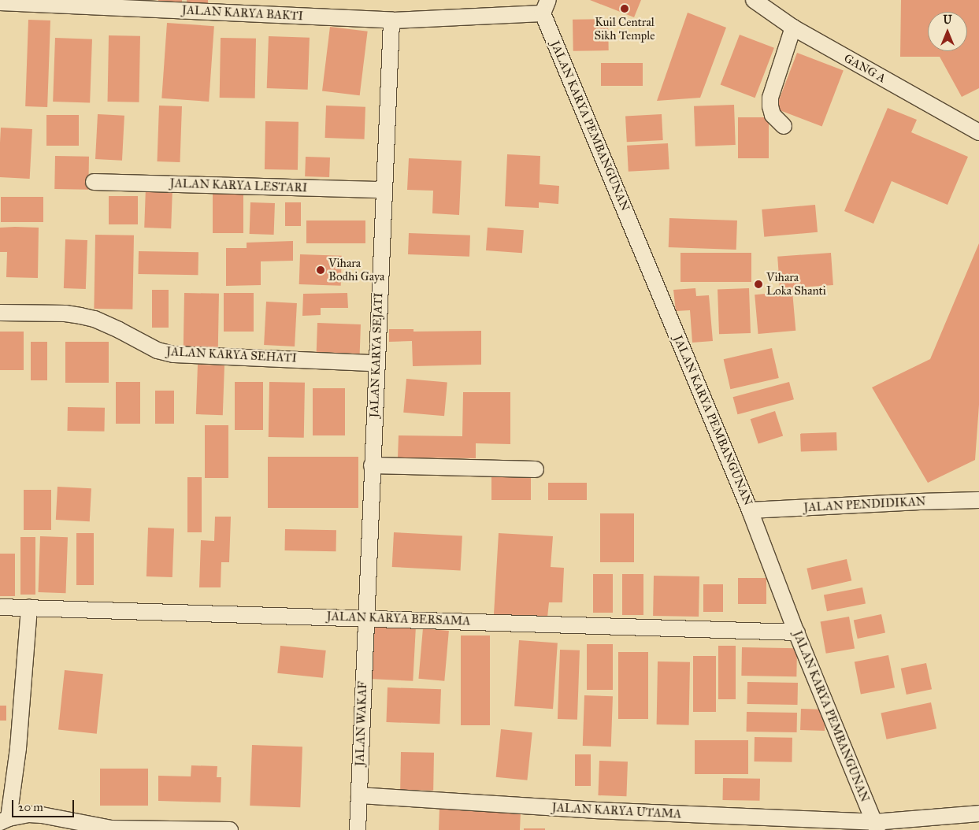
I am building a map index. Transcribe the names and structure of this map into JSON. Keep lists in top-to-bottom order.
{
  "streets": {
    "street": [
      "JALAN KARYA BAKTI",
      "GANG A",
      "JALAN KARYA PEMBANGUNAN",
      "JALAN KARYA LESTARI",
      "JALAN KARYA SEHATI",
      "JALAN KARYA SEJATI",
      "JALAN PENDIDIKAN",
      "JALAN KARYA BERSAMA",
      "JALAN WAKAF",
      "JALAN KARYA UTAMA"
    ]
  },
  "crossings": [
    ["JALAN KARYA BAKTI", "JALAN KARYA PEMBANGUNAN"],
    ["JALAN KARYA BAKTI", "JALAN KARYA SEJATI"],
    ["JALAN KARYA PEMBANGUNAN", "JALAN PENDIDIKAN"],
    ["JALAN KARYA PEMBANGUNAN", "JALAN KARYA BERSAMA"],
    ["JALAN KARYA PEMBANGUNAN", "JALAN KARYA UTAMA"],
    ["JALAN KARYA LESTARI", "JALAN KARYA SEJATI"],
    ["JALAN KARYA SEHATI", "JALAN KARYA SEJATI"],
    ["JALAN KARYA SEJATI", "JALAN KARYA BERSAMA"],
    ["JALAN KARYA SEJATI", "JALAN WAKAF"],
    ["JALAN KARYA BERSAMA", "JALAN WAKAF"],
    ["JALAN WAKAF", "JALAN KARYA UTAMA"]
  ],
  "places": ["Kuil Central Sikh Temple", "Vihara Bodhi Gaya", "Vihara Loka Shanti"],
  "scale_bar": "20 m",
  "north": "top"
}
